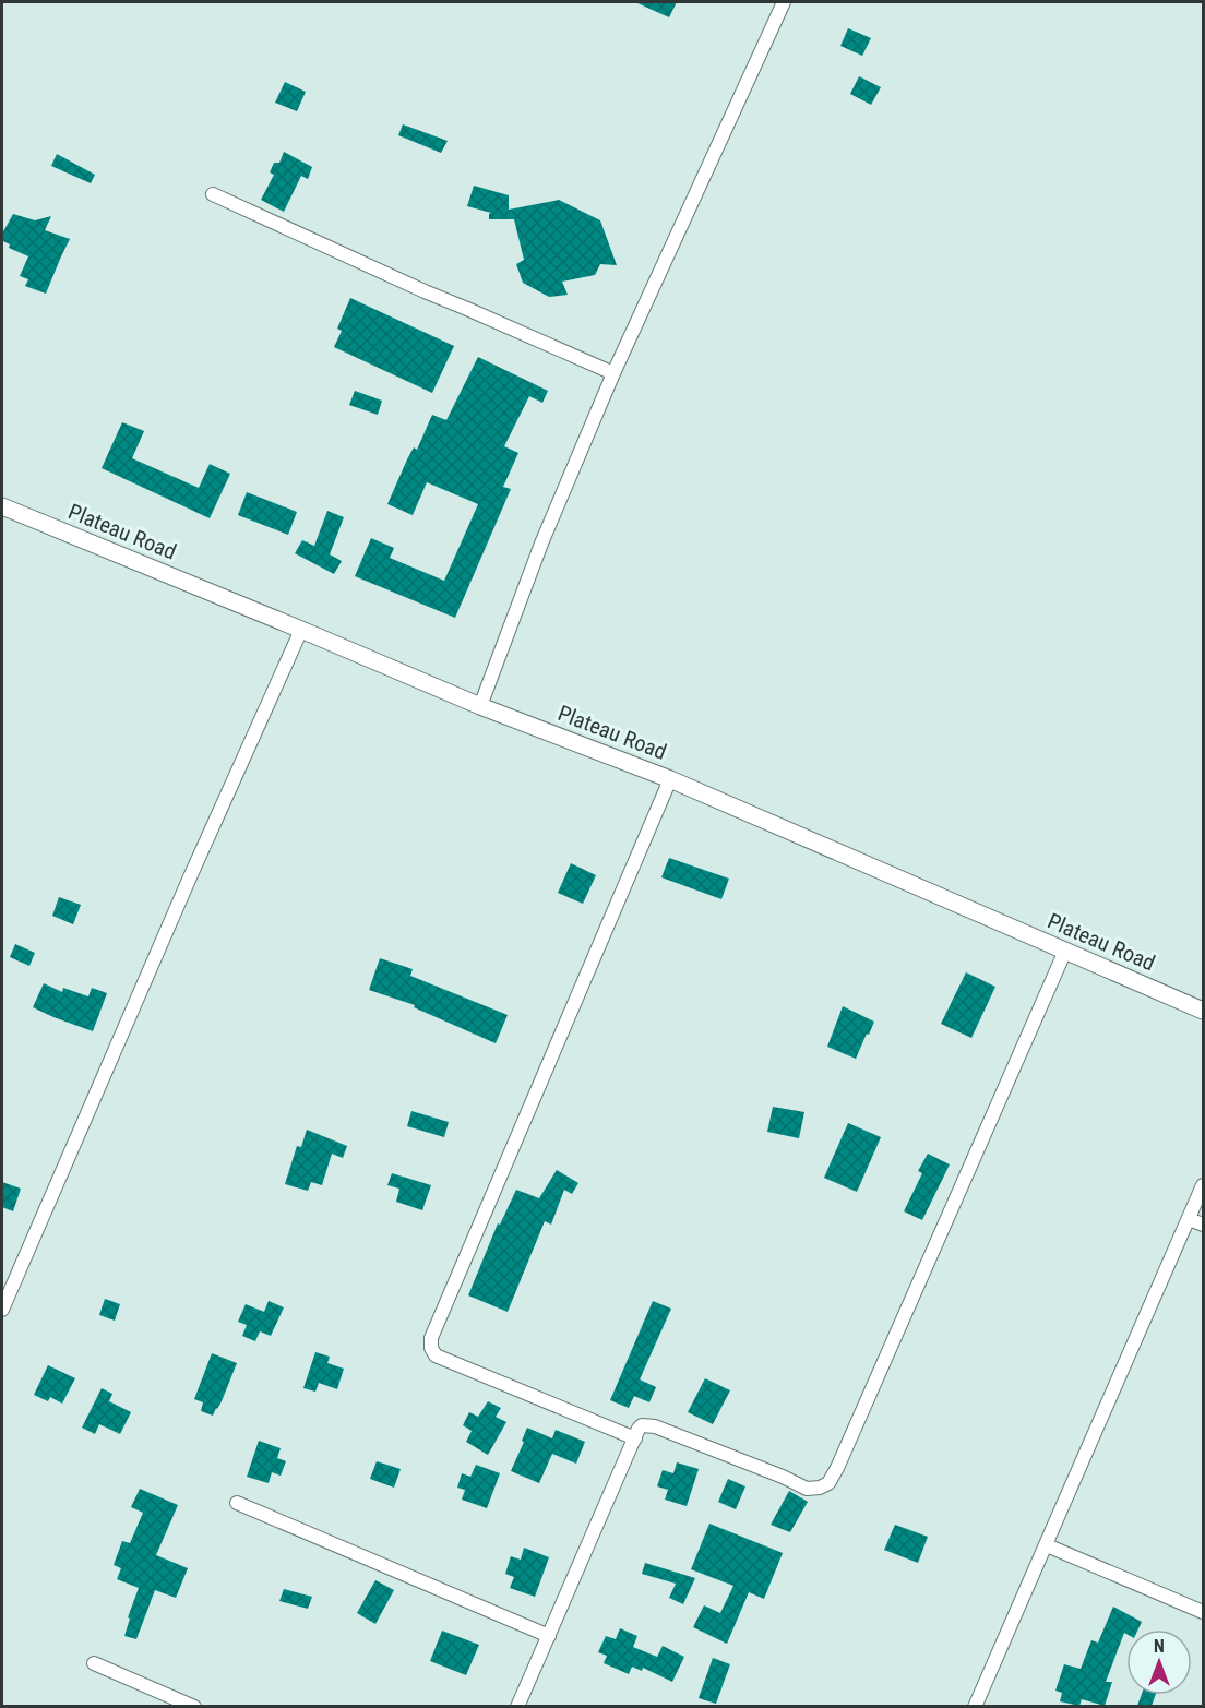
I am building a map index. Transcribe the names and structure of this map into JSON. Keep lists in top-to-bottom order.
{
  "streets": {
    "street": ["Plateau Road"]
  },
  "north": "top"
}
